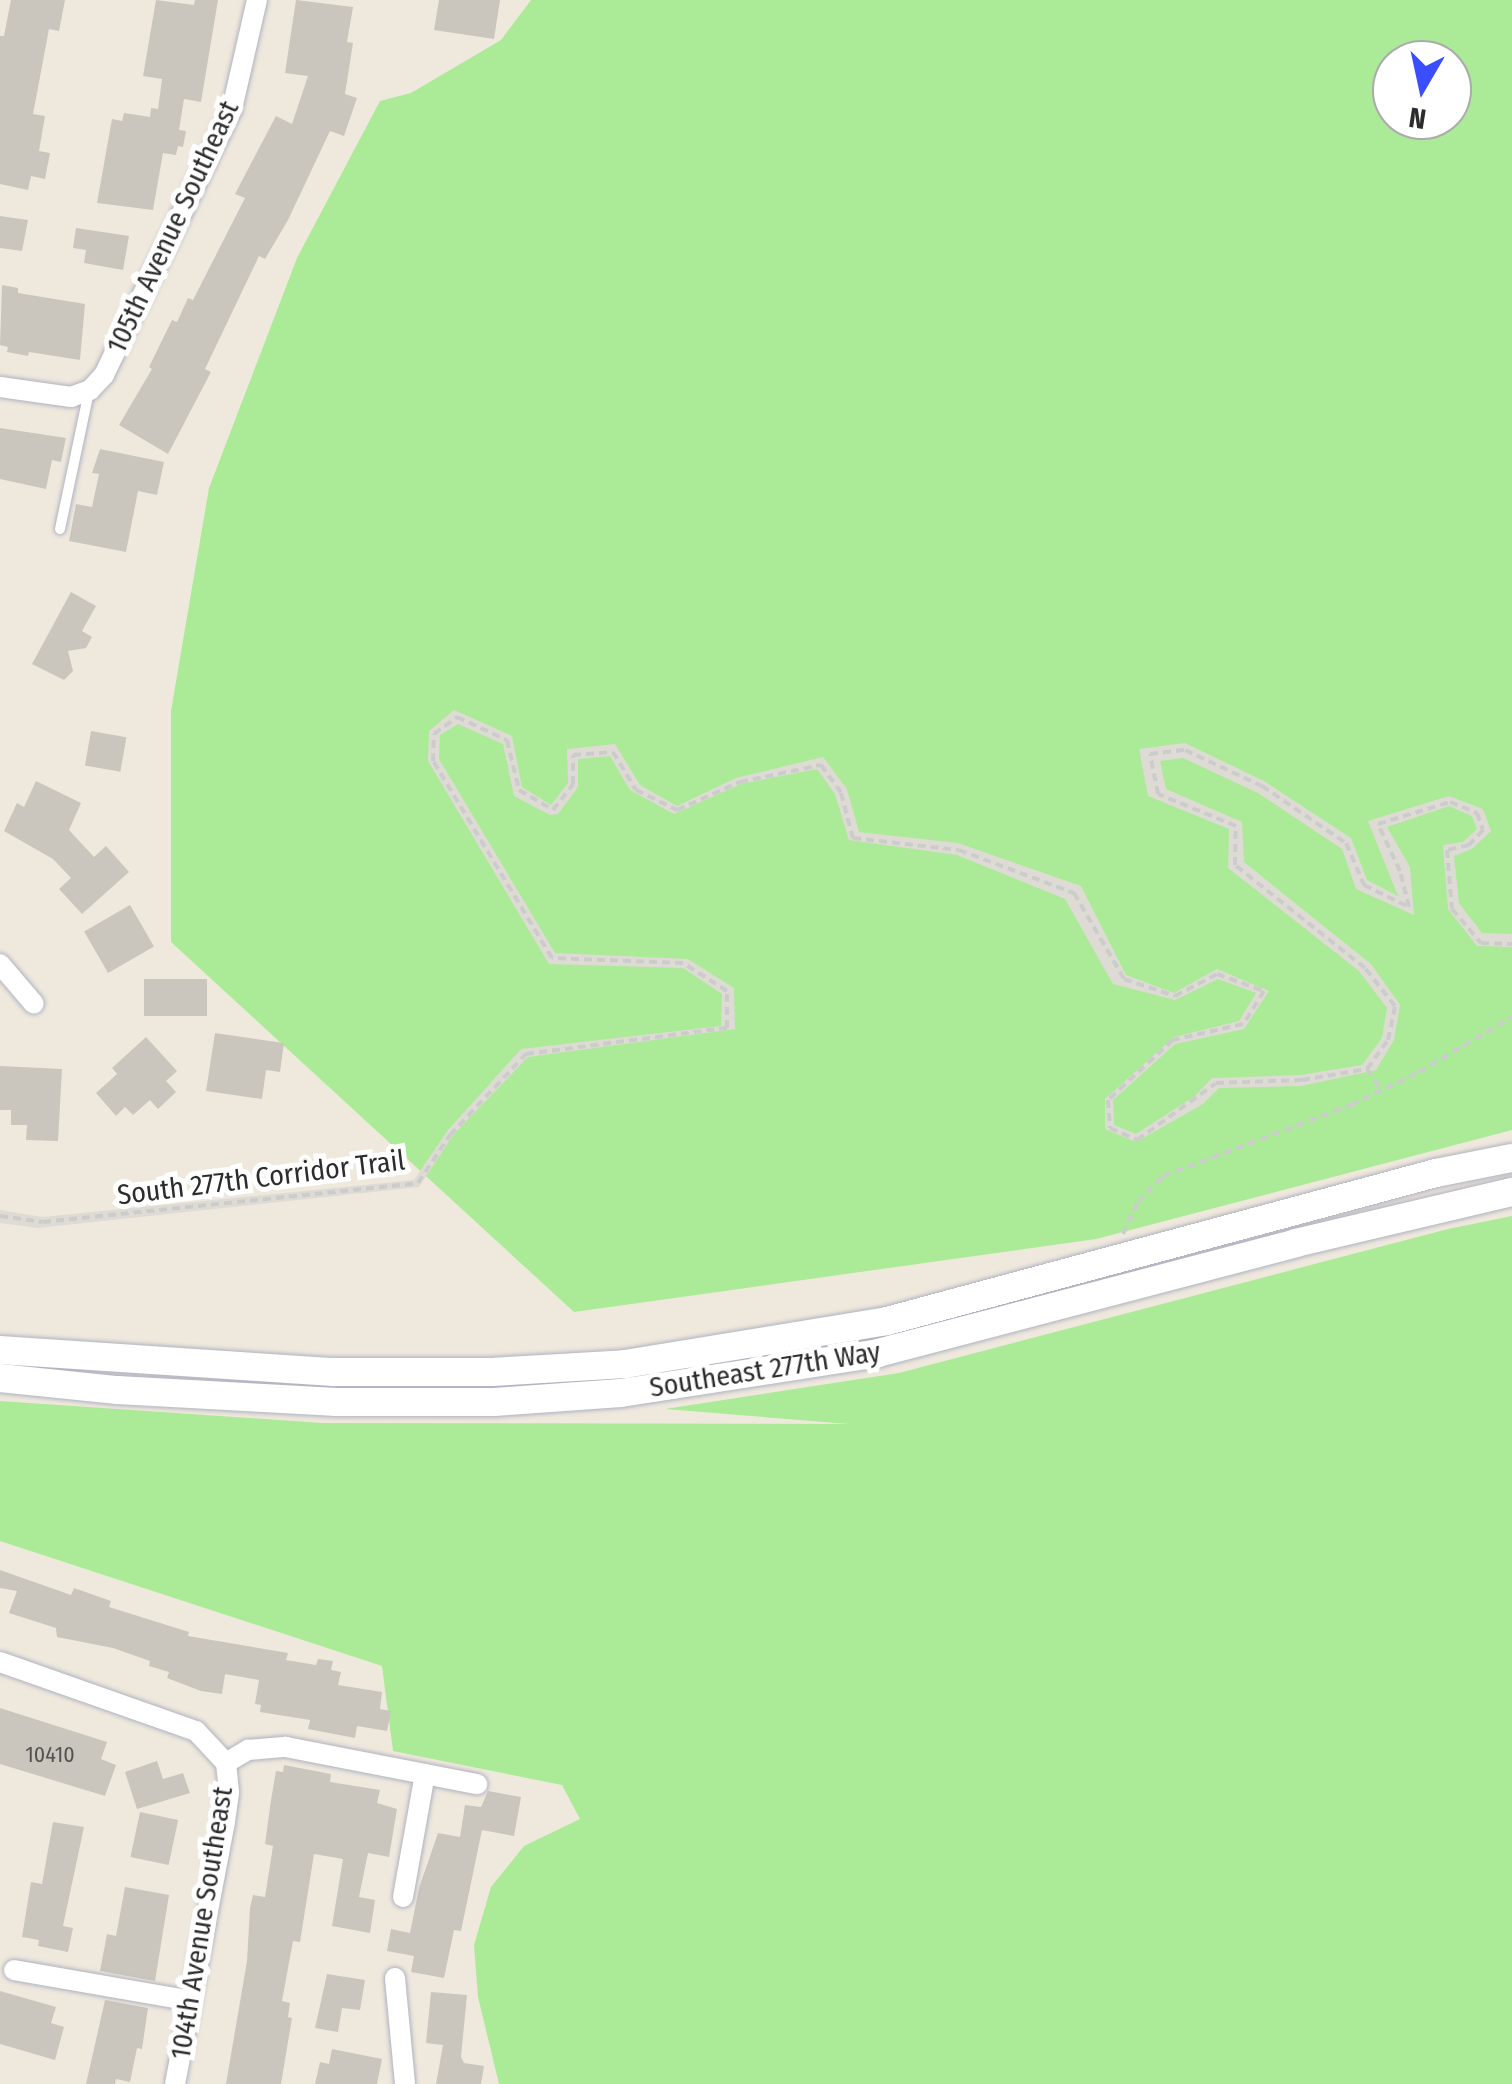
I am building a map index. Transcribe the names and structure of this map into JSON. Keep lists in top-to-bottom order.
{
  "streets": {
    "main road": ["Southeast 277th Way"],
    "street": ["105th Avenue Southeast", "104th Avenue Southeast"],
    "path": ["South 277th Corridor Trail"]
  },
  "house_numbers": ["10410"],
  "north": "bottom"
}
